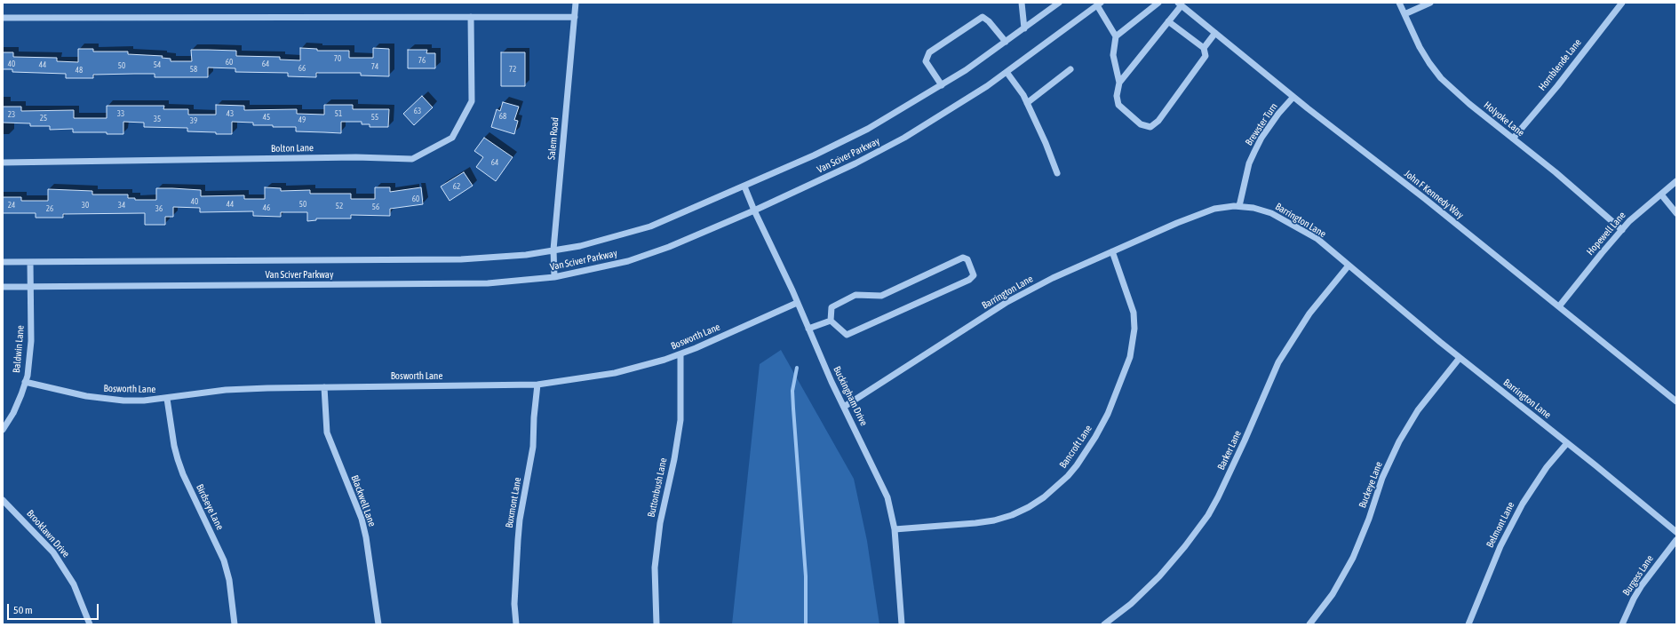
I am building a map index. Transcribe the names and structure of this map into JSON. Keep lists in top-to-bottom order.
{
  "streets": {
    "street": [
      "Hornblende Lane",
      "Holyoke Lane",
      "Brewster Turn",
      "Salem Road",
      "Bolton Lane",
      "Van Sciver Parkway",
      "John F Kennedy Way",
      "Barrington Lane",
      "Hopewell Lane",
      "Bosworth Lane",
      "Baldwin Lane",
      "Buckingham Drive",
      "Bancroft Lane",
      "Barker Lane",
      "Buckeye Lane",
      "Buttonbush Lane",
      "Blackwell Lane",
      "Buxmont Lane",
      "Birdseye Lane",
      "Belmont Lane",
      "Brooklawn Drive",
      "Burgess Lane"
    ]
  },
  "crossings": [
    ["Hornblende Lane", "Holyoke Lane"],
    ["Holyoke Lane", "Hopewell Lane"],
    ["Brewster Turn", "John F Kennedy Way"],
    ["Brewster Turn", "Barrington Lane"],
    ["Salem Road", "Van Sciver Parkway"],
    ["Van Sciver Parkway", "Baldwin Lane"],
    ["Van Sciver Parkway", "Buckingham Drive"],
    ["John F Kennedy Way", "Hopewell Lane"],
    ["Barrington Lane", "Buckingham Drive"],
    ["Barrington Lane", "Bancroft Lane"],
    ["Barrington Lane", "Barker Lane"],
    ["Barrington Lane", "Buckeye Lane"],
    ["Barrington Lane", "Belmont Lane"],
    ["Bosworth Lane", "Baldwin Lane"],
    ["Bosworth Lane", "Buckingham Drive"],
    ["Bosworth Lane", "Buttonbush Lane"],
    ["Bosworth Lane", "Blackwell Lane"],
    ["Bosworth Lane", "Buxmont Lane"],
    ["Bosworth Lane", "Birdseye Lane"],
    ["Buckingham Drive", "Bancroft Lane"]
  ],
  "house_numbers": [
    "70",
    "76",
    "60",
    "40",
    "64",
    "44",
    "54",
    "50",
    "74",
    "66",
    "58",
    "72",
    "48",
    "63",
    "33",
    "43",
    "51",
    "23",
    "68",
    "45",
    "55",
    "25",
    "35",
    "49",
    "39",
    "64",
    "62",
    "60",
    "40",
    "44",
    "50",
    "24",
    "30",
    "34",
    "52",
    "56",
    "46",
    "26",
    "36"
  ],
  "scale_bar": "50 m"
}
